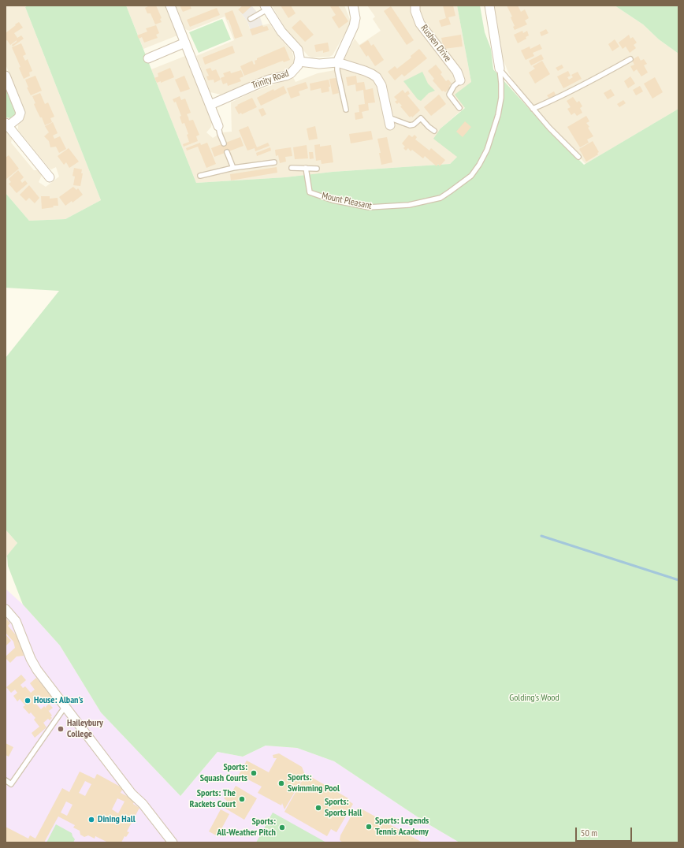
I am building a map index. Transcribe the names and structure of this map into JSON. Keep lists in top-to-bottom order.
{
  "streets": {
    "street": ["Rushen Drive", "Trinity Road", "Mount Pleasant"]
  },
  "parks": ["Golding's Wood"],
  "places": [
    "House: Alban's",
    "Haileybury College",
    "Sports: Squash Courts",
    "Sports: Swimming Pool",
    "Sports: The Rackets Court",
    "Sports: Sports Hall",
    "Dining Hall",
    "Sports: Legends Tennis Academy",
    "Sports: All-Weather Pitch"
  ],
  "scale_bar": "50 m"
}
